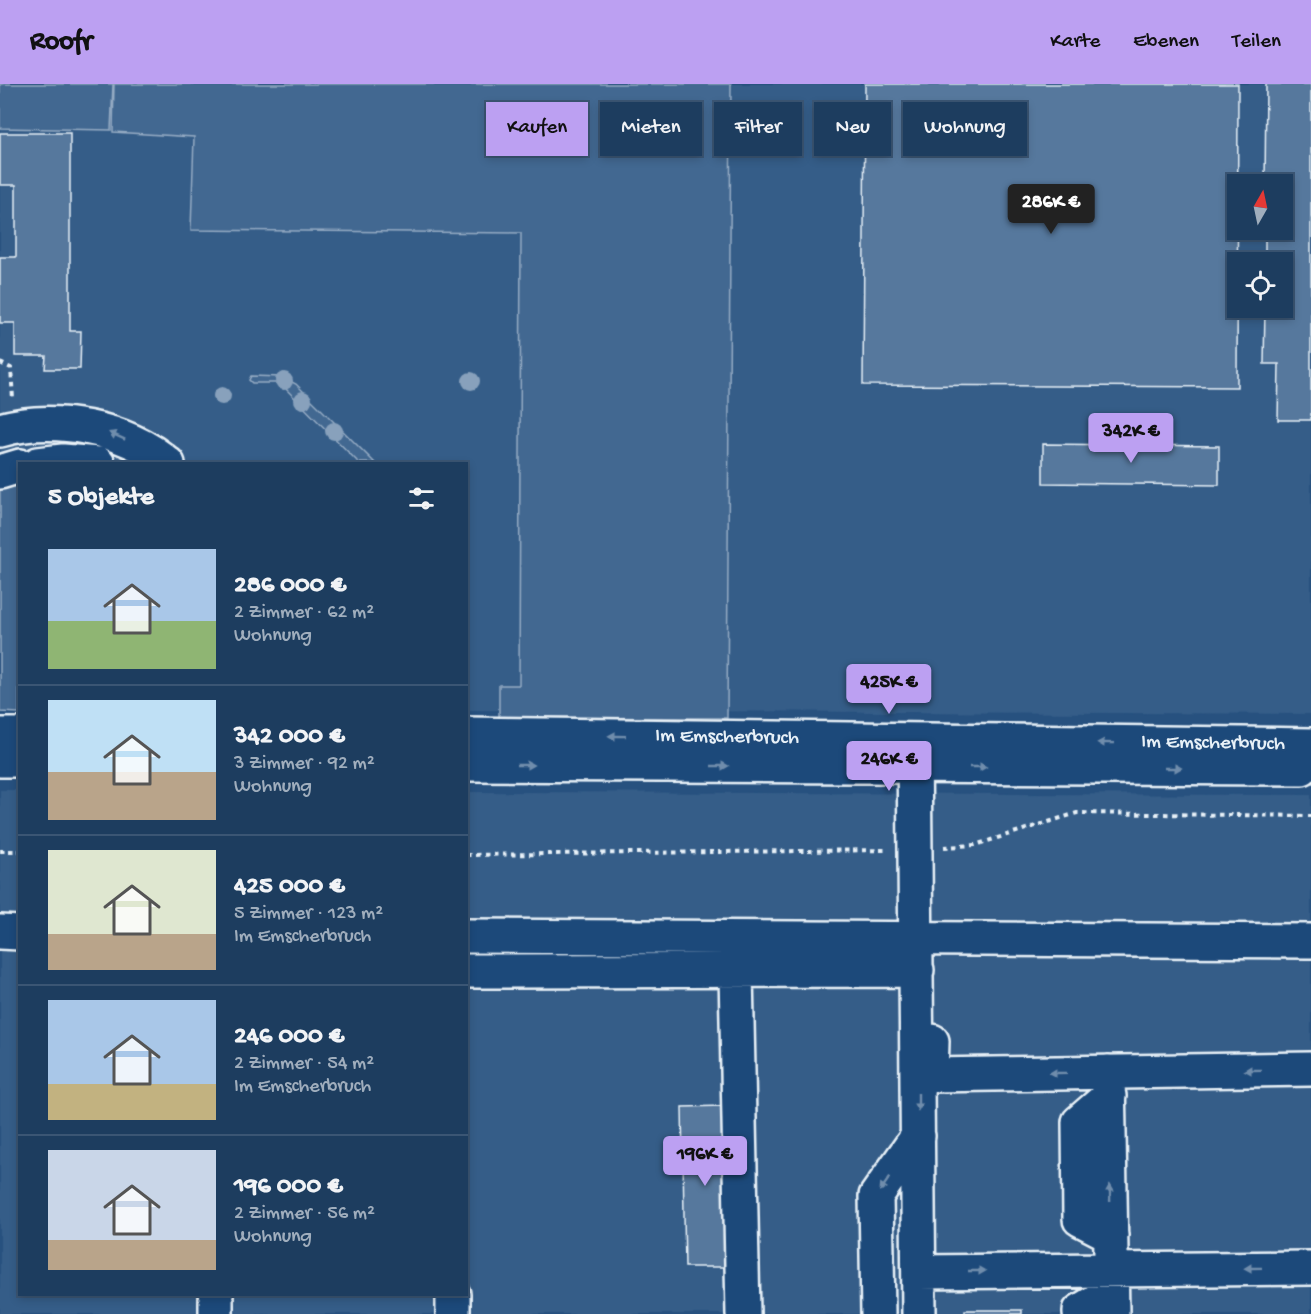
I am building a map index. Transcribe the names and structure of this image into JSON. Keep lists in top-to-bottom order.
{
  "streets": {
    "main road": ["Im Emscherbruch"]
  },
  "north": "top",
  "page": {
    "header": "Roofr",
    "nav": ["Karte", "Ebenen", "Teilen"],
    "chip": [
      "Kaufen",
      "Mieten",
      "Filter",
      "Neu",
      "Wohnung"
    ],
    "price": [
      "286K €",
      "342K €",
      "425K €",
      "246K €",
      "196K €"
    ],
    "heading": "5 Objekte",
    "list": [
      {
        "name": "286 000 €",
        "note": "2 Zimmer · 62 m² · Wohnung"
      },
      {
        "name": "342 000 €",
        "note": "3 Zimmer · 92 m² · Wohnung"
      },
      {
        "name": "425 000 €",
        "note": "5 Zimmer · 123 m² · Im Emscherbruch"
      },
      {
        "name": "246 000 €",
        "note": "2 Zimmer · 54 m² · Im Emscherbruch"
      },
      {
        "name": "196 000 €",
        "note": "2 Zimmer · 56 m² · Wohnung"
      }
    ]
  }
}
